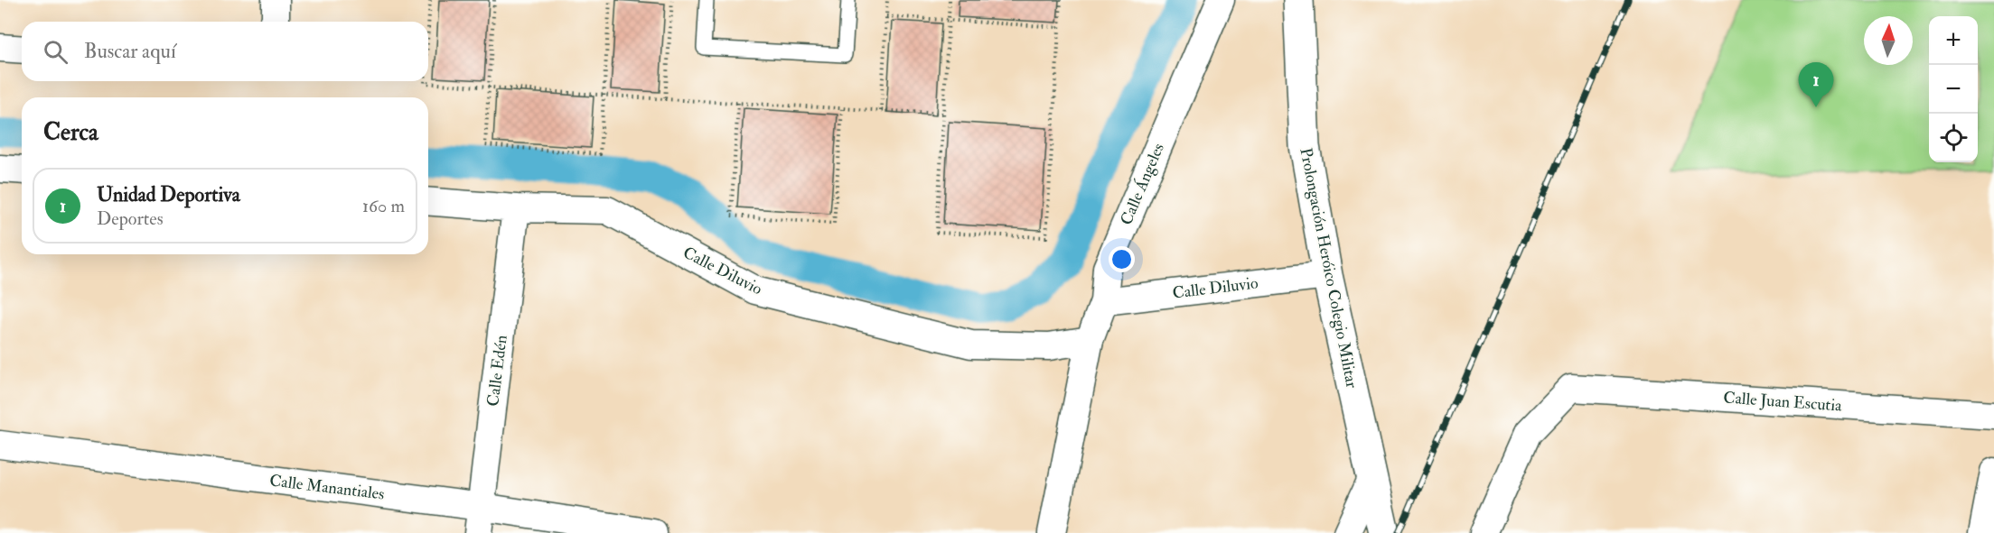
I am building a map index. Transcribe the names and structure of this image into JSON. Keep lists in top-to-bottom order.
{
  "streets": {
    "street": [
      "Calle Ángeles",
      "Prolongación Heróico Colegio Militar",
      "Calle Diluvio",
      "Calle Edén",
      "Calle Juan Escutia",
      "Calle Manantiales"
    ]
  },
  "crossings": [
    ["Calle Ángeles", "Calle Diluvio"],
    ["Prolongación Heróico Colegio Militar", "Calle Diluvio"],
    ["Calle Diluvio", "Calle Edén"],
    ["Calle Edén", "Calle Manantiales"]
  ],
  "north": "top",
  "page": {
    "map_buttons": ["+", "−"],
    "search": "Buscar aquí",
    "pins": "1",
    "heading": "Cerca",
    "list": [
      {
        "mark": "1",
        "name": "Unidad Deportiva",
        "note": "Deportes",
        "value": "160 m"
      }
    ]
  }
}
